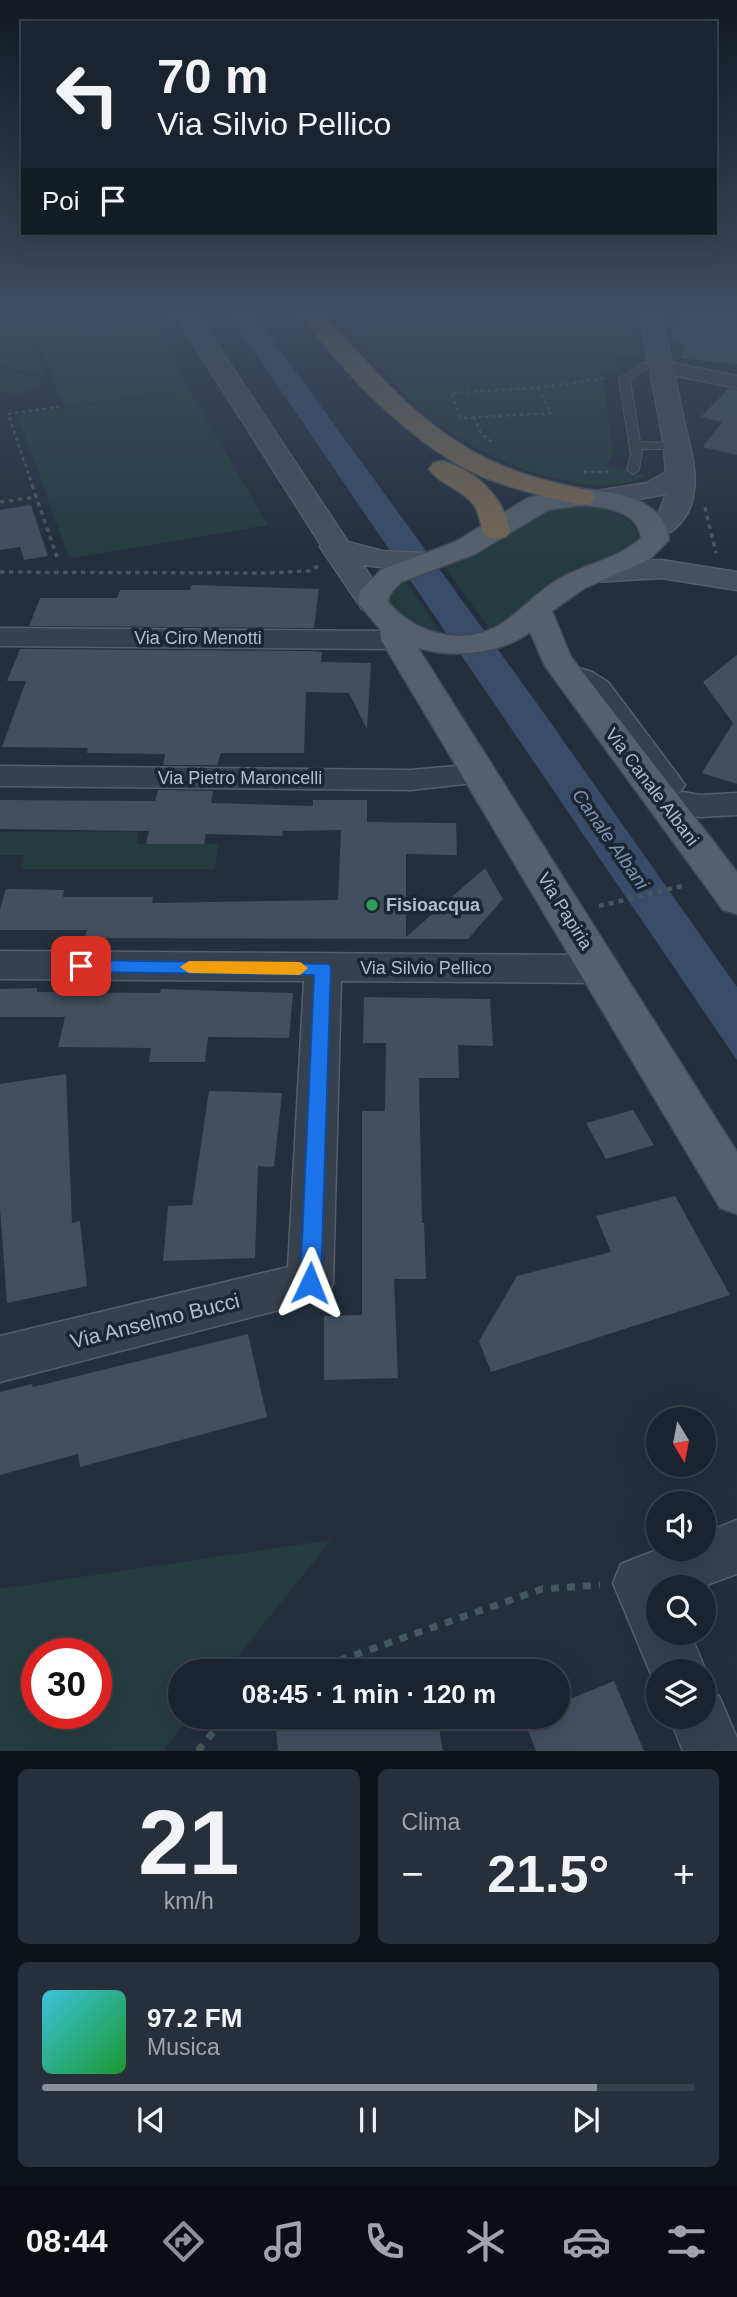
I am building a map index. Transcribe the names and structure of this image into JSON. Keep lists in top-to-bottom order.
{
  "streets": {
    "main road": ["Via Canale Albani", "Via Papiria"],
    "street": [
      "Via Ciro Menotti",
      "Via Pietro Maroncelli",
      "Via Silvio Pellico",
      "Via Anselmo Bucci"
    ]
  },
  "crossings": [
    ["Via Ciro Menotti", "Via Papiria"],
    ["Via Pietro Maroncelli", "Via Papiria"],
    ["Via Papiria", "Via Silvio Pellico"],
    ["Via Silvio Pellico", "Via Anselmo Bucci"]
  ],
  "water": ["Canale Albani"],
  "places": ["Fisioacqua"],
  "north": "bottom",
  "page": {
    "turn": ["70 m", "Via Silvio Pellico"],
    "then": "Poi",
    "limit": "30",
    "trip": "08:45 · 1 min · 120 m",
    "tile": [
      ["21", "km/h"],
      "Clima"
    ],
    "heat": ["−", "21.5°", "+"],
    "song": ["97.2 FM", "Musica"],
    "tabs": "08:44"
  }
}
